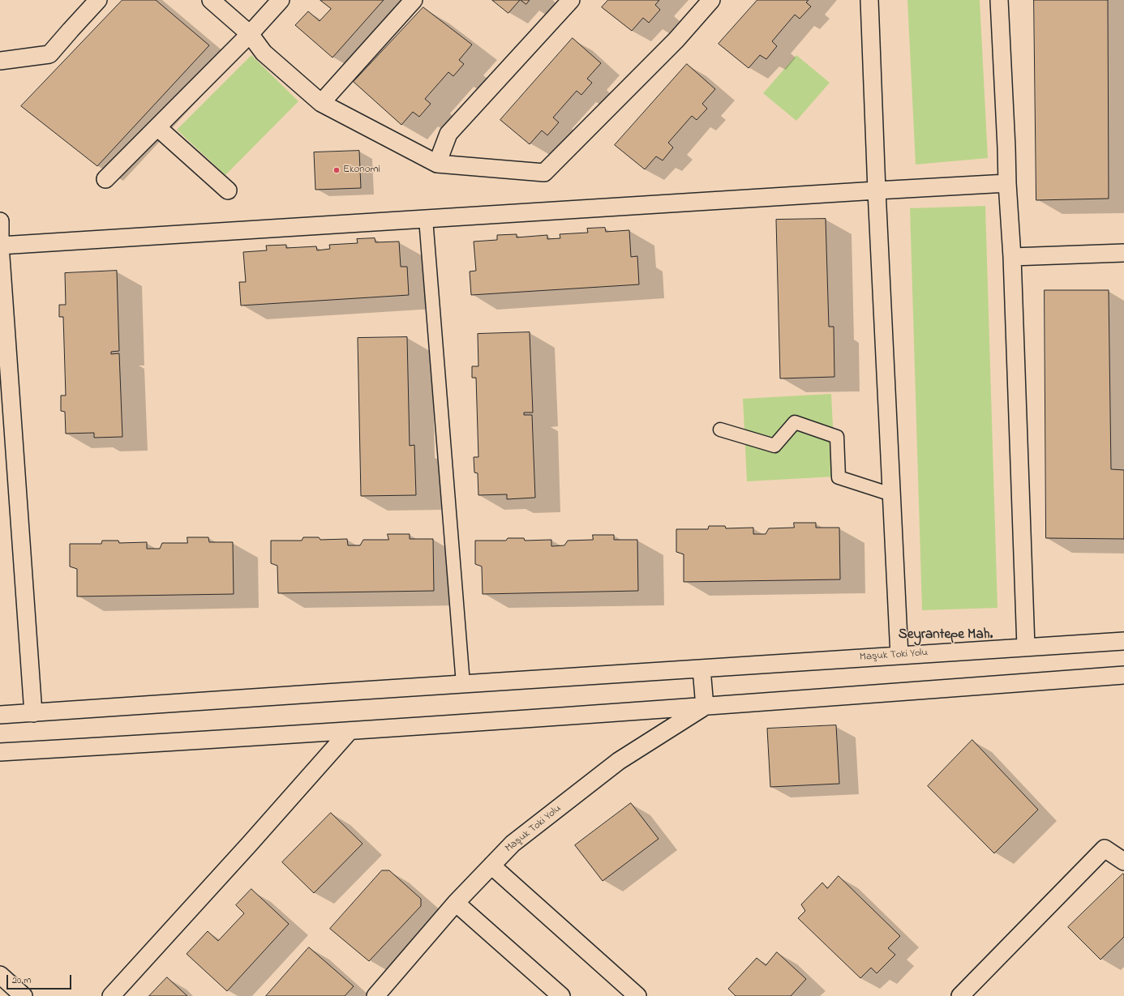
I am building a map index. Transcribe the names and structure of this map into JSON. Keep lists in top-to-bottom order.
{
  "streets": {
    "street": ["Maşuk Toki Yolu"]
  },
  "districts": ["Seyrantepe Mah."],
  "places": ["Ekonomi"],
  "scale_bar": "20 m"
}
